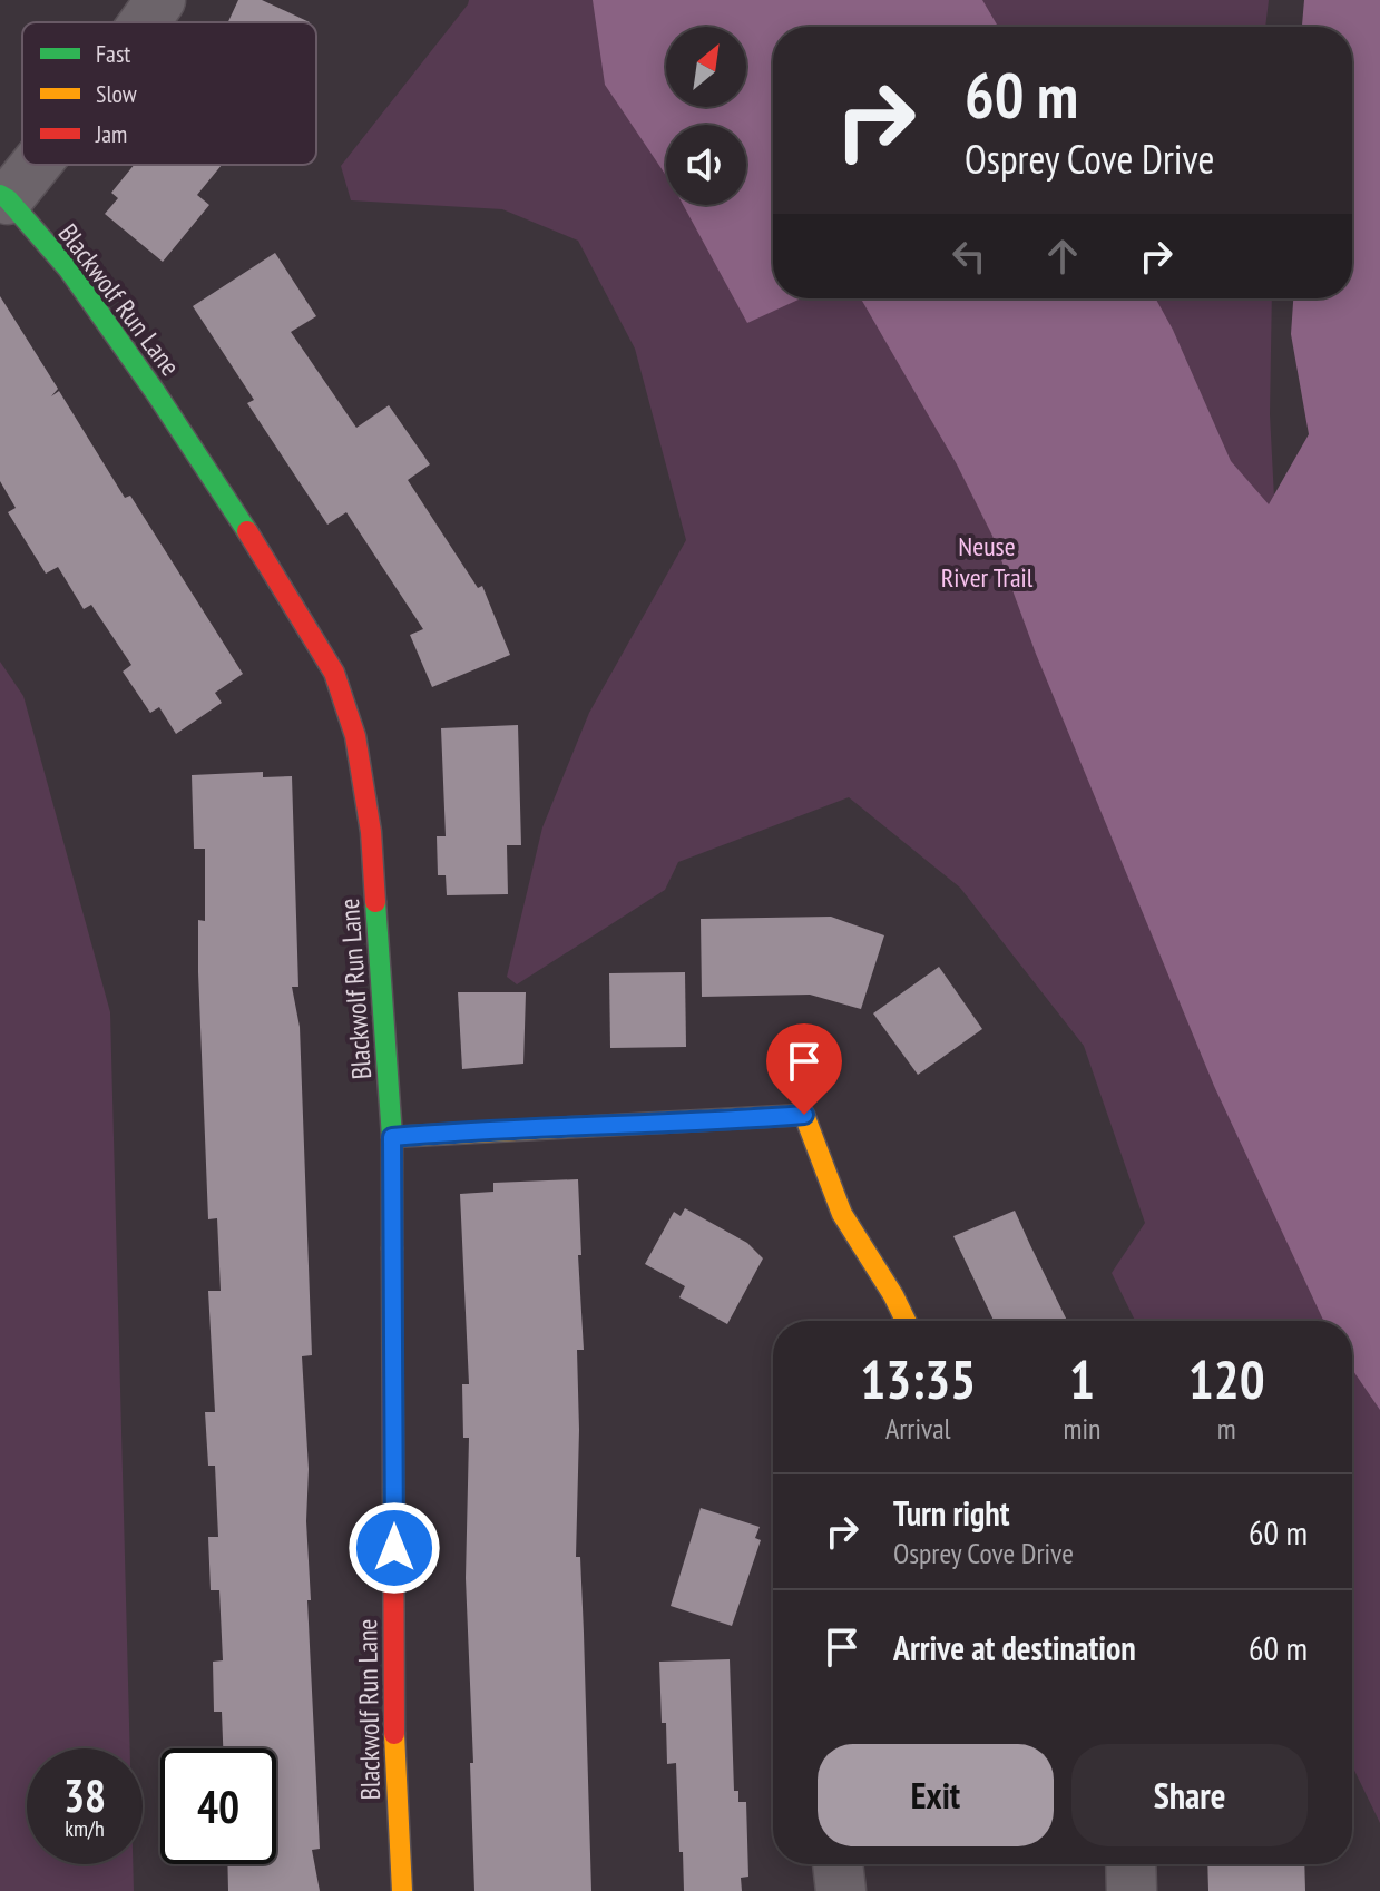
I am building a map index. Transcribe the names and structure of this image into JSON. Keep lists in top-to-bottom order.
{
  "streets": {
    "street": ["Blackwolf Run Lane"]
  },
  "parks": ["Neuse River Trail"],
  "legend": ["Fast", "Slow", "Jam"],
  "north": "top right",
  "page": {
    "turn": ["60 m", "Osprey Cove Drive"],
    "eta": [
      "13:35",
      "Arrival",
      "1",
      "min",
      "120",
      "m"
    ],
    "list": [
      {
        "name": "Turn right",
        "note": "Osprey Cove Drive",
        "value": "60 m"
      },
      {
        "name": "Arrive at destination",
        "value": "60 m"
      }
    ],
    "buttons": ["Exit", "Share"],
    "speed": "38 km/h",
    "limit": "40"
  }
}
